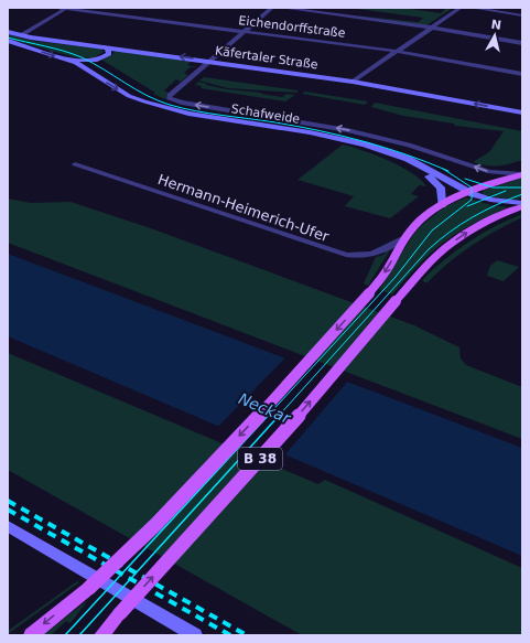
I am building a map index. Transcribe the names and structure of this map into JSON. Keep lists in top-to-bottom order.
{
  "streets": {
    "main road": ["Käfertaler Straße", "Schafweide", "B 38"],
    "street": ["Eichendorffstraße", "Hermann-Heimerich-Ufer"]
  },
  "crossings": [
    ["Käfertaler Straße", "Schafweide"],
    ["Schafweide", "B 38"],
    ["Hermann-Heimerich-Ufer", "B 38"]
  ],
  "one_way": ["Käfertaler Straße"],
  "water": ["Neckar"],
  "north": "top"
}
